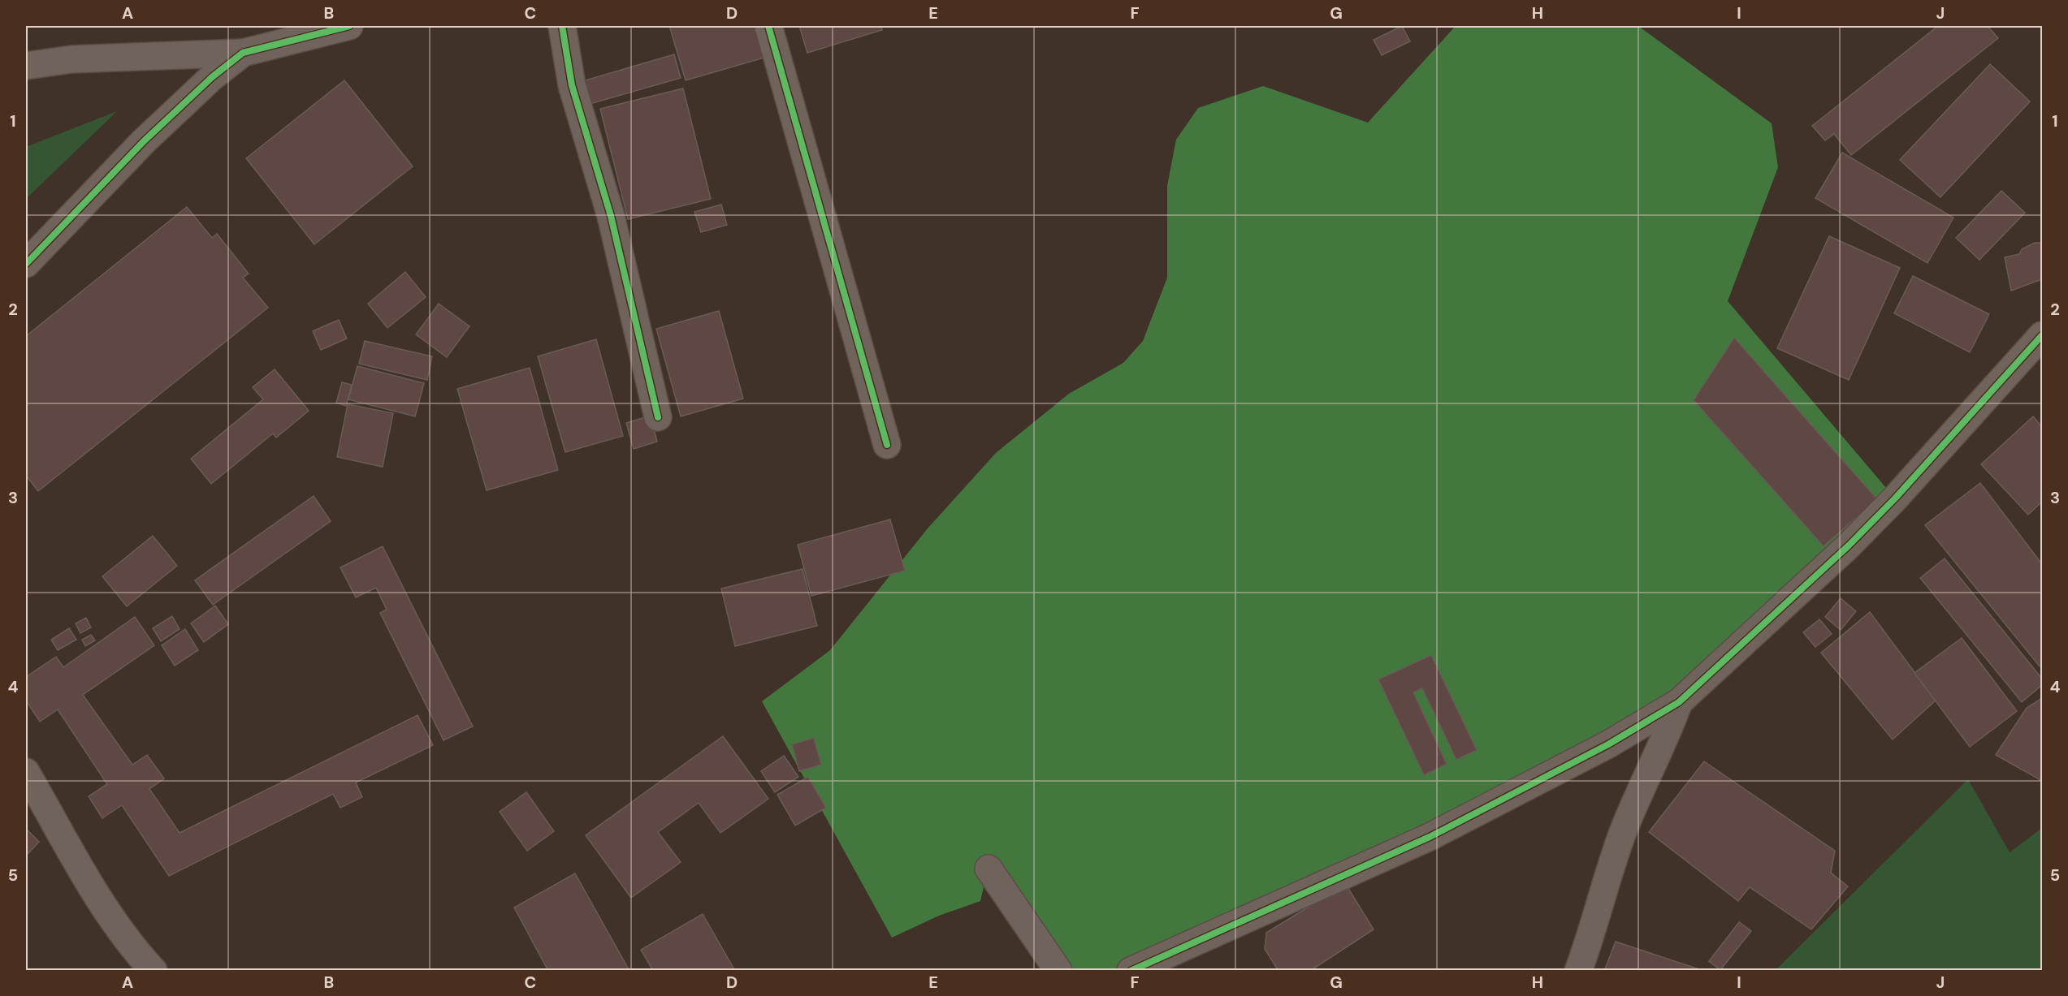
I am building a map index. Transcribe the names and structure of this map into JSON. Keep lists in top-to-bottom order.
{
  "grid": {
    "columns": [
      "A",
      "B",
      "C",
      "D",
      "E",
      "F",
      "G",
      "H",
      "I",
      "J"
    ],
    "rows": [
      "1",
      "2",
      "3",
      "4",
      "5"
    ]
  }
}
